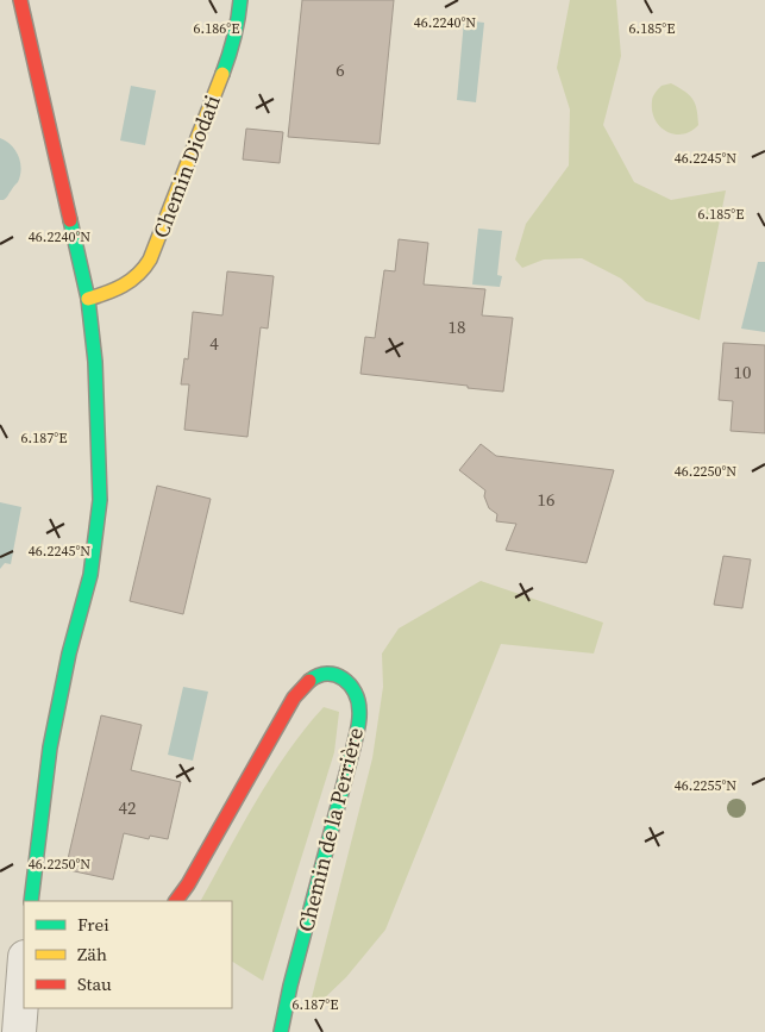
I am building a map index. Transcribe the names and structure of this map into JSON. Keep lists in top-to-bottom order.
{
  "streets": {
    "street": ["Chemin Diodati", "Chemin de la Perrière"]
  },
  "house_numbers": [
    "6",
    "18",
    "4",
    "10",
    "16",
    "42"
  ],
  "legend": ["Frei", "Zäh", "Stau"],
  "coordinates": [
    "46.2240°N",
    "6.186°E",
    "6.185°E",
    "46.2245°N",
    "6.187°E",
    "46.2250°N",
    "46.2255°N"
  ]
}
